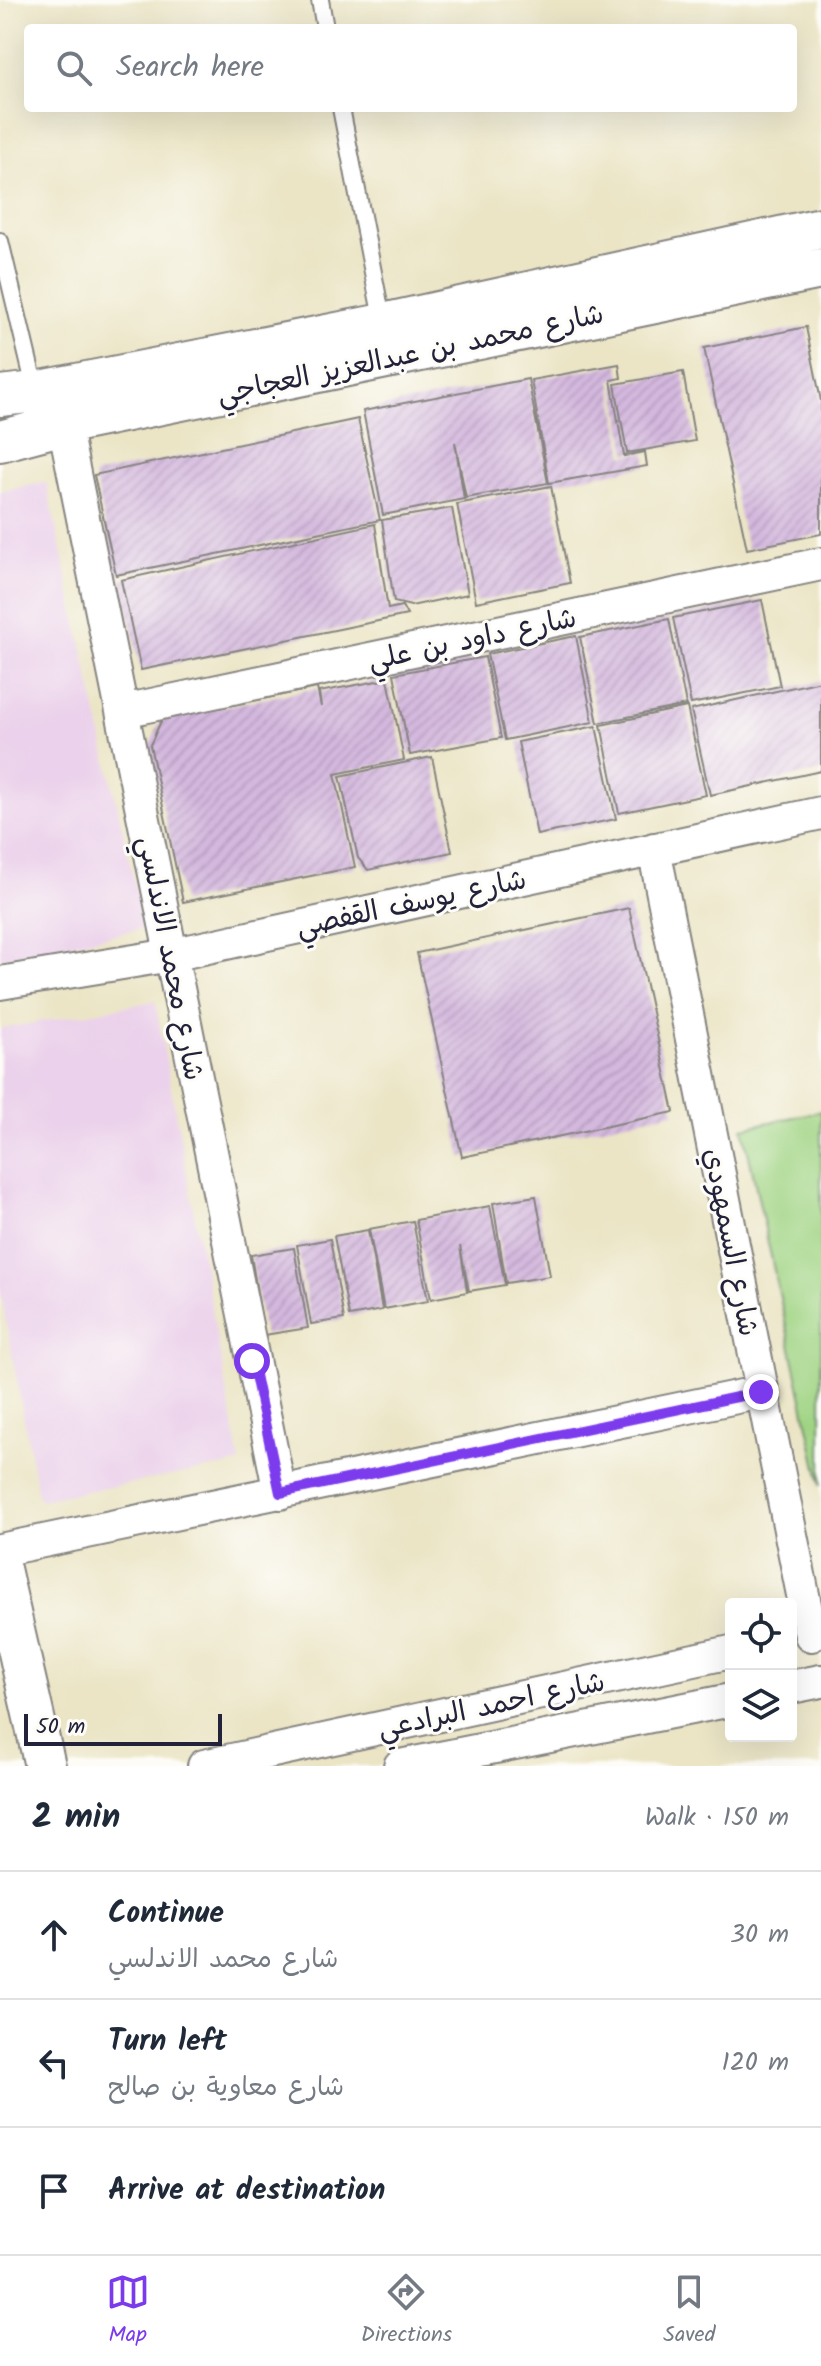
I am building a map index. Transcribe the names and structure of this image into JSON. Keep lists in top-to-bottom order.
{
  "streets": {
    "street": [
      "شارع محمد بن عبدالعزيز العجاجي",
      "شارع داود بن علي",
      "شارع يوسف القفصي",
      "شارع محمد الاندلسي",
      "شارع السمهودي",
      "شارع احمد البرادعي"
    ]
  },
  "crossings": [
    ["شارع محمد بن عبدالعزيز العجاجي", "شارع محمد الاندلسي"],
    ["شارع داود بن علي", "شارع محمد الاندلسي"],
    ["شارع يوسف القفصي", "شارع محمد الاندلسي"],
    ["شارع يوسف القفصي", "شارع السمهودي"]
  ],
  "scale_bar": "50 m",
  "page": {
    "search": "Search here",
    "scale": "50 m",
    "heading": ["2 min", "Walk · 150 m"],
    "list": [
      ["Continue", "شارع محمد الاندلسي", "30 m"],
      ["Turn left", "شارع معاوية بن صالح", "120 m"],
      "Arrive at destination"
    ],
    "nav": ["Map", "Directions", "Saved"]
  }
}
